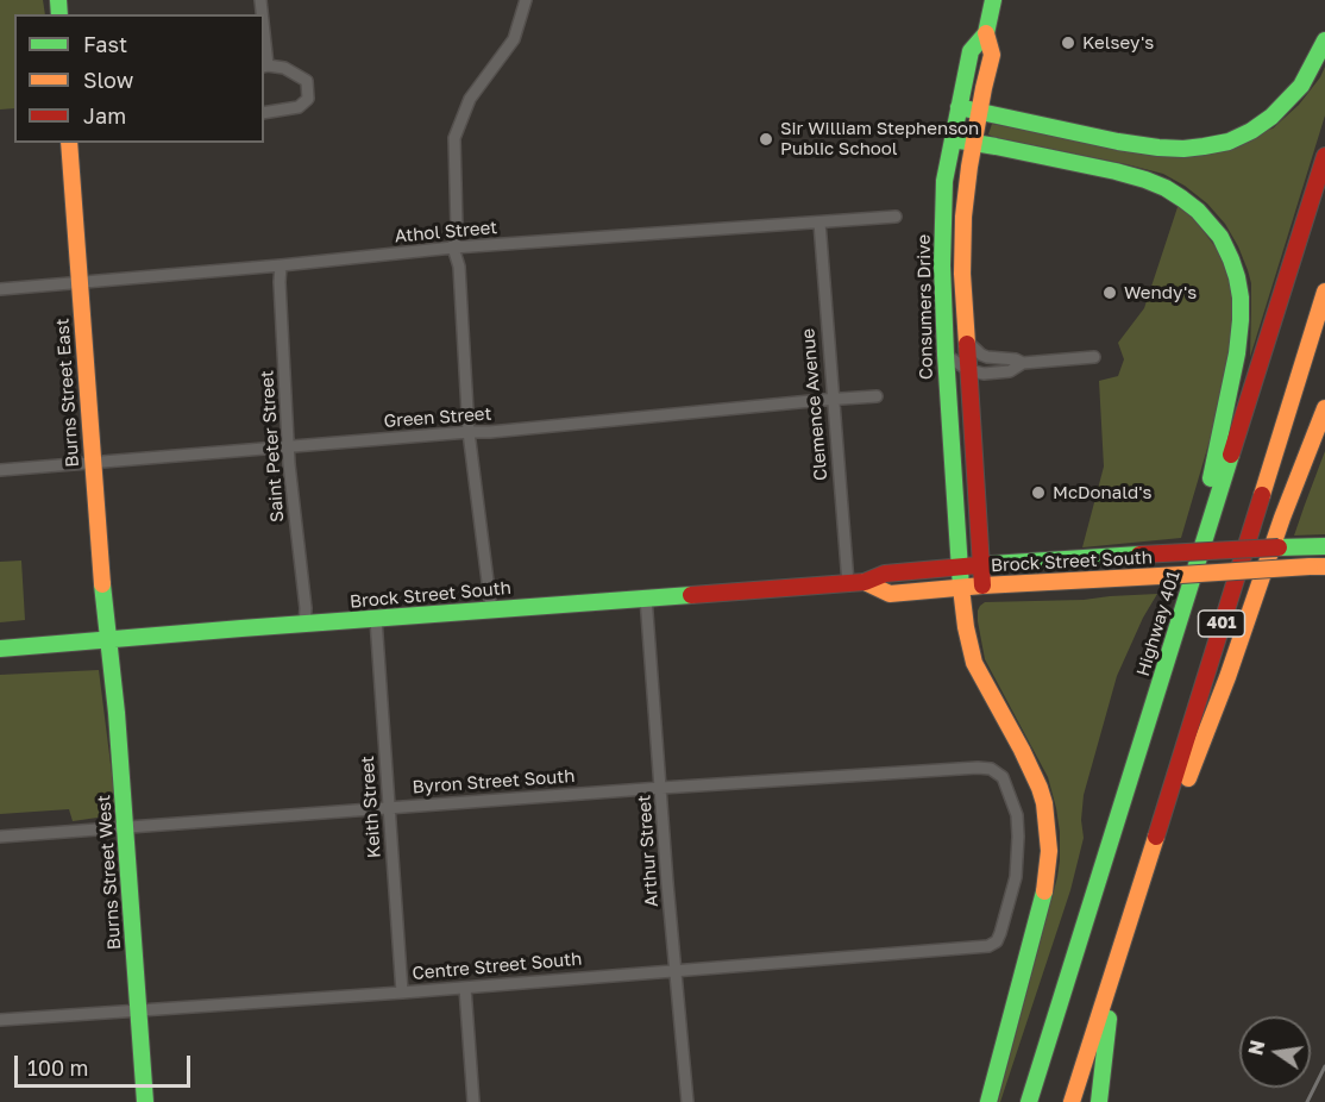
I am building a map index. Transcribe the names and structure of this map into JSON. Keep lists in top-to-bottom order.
{
  "streets": {
    "main road": [
      "Consumers Drive",
      "Burns Street East",
      "Brock Street South",
      "Highway 401",
      "401",
      "Burns Street West"
    ],
    "street": [
      "Athol Street",
      "Clemence Avenue",
      "Green Street",
      "Saint Peter Street",
      "Byron Street South",
      "Keith Street",
      "Arthur Street",
      "Centre Street South"
    ]
  },
  "crossings": [
    ["Athol Street", "Burns Street East"],
    ["Athol Street", "Clemence Avenue"],
    ["Athol Street", "Saint Peter Street"],
    ["Consumers Drive", "Brock Street South"],
    ["Burns Street East", "Green Street"],
    ["Burns Street East", "Brock Street South"],
    ["Burns Street East", "Burns Street West"],
    ["Clemence Avenue", "Green Street"],
    ["Clemence Avenue", "Brock Street South"],
    ["Green Street", "Saint Peter Street"],
    ["Saint Peter Street", "Brock Street South"],
    ["Brock Street South", "Keith Street"],
    ["Brock Street South", "Arthur Street"],
    ["Brock Street South", "Burns Street West"],
    ["Byron Street South", "Keith Street"],
    ["Byron Street South", "Arthur Street"],
    ["Byron Street South", "Burns Street West"],
    ["Byron Street South", "Centre Street South"],
    ["Keith Street", "Centre Street South"],
    ["Arthur Street", "Centre Street South"],
    ["Burns Street West", "Centre Street South"]
  ],
  "places": [
    "Kelsey's",
    "Sir William Stephenson Public School",
    "Wendy's",
    "McDonald's"
  ],
  "legend": ["Fast", "Slow", "Jam"],
  "scale_bar": "100 m",
  "north": "left"
}
